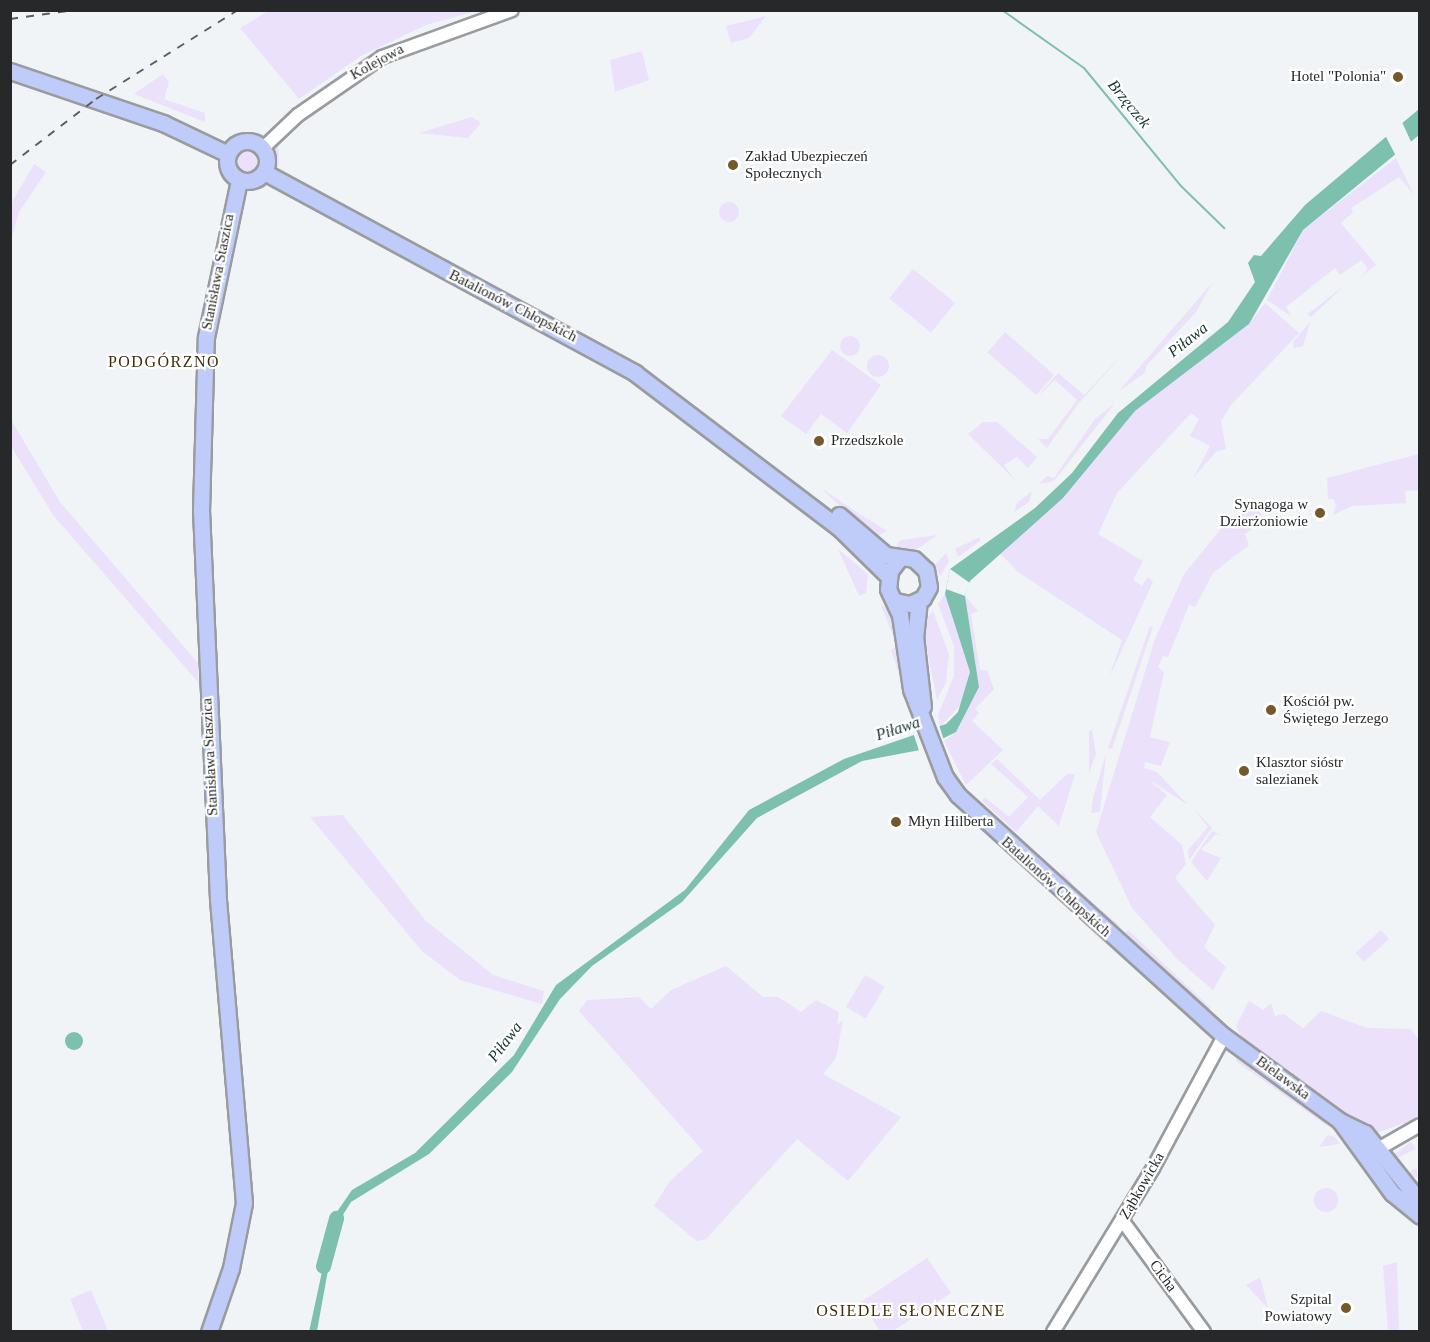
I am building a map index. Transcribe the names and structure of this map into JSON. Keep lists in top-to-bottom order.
{
  "streets": {
    "main road": ["Stanisława Staszica", "Batalionów Chłopskich", "Bielawska"],
    "street": ["Kolejowa", "Ząbkowicka", "Cicha"]
  },
  "crossings": [
    ["Kolejowa", "Stanisława Staszica"],
    ["Kolejowa", "Batalionów Chłopskich"],
    ["Stanisława Staszica", "Batalionów Chłopskich"],
    ["Batalionów Chłopskich", "Bielawska"],
    ["Batalionów Chłopskich", "Ząbkowicka"],
    ["Bielawska", "Ząbkowicka"],
    ["Ząbkowicka", "Cicha"]
  ],
  "districts": ["PODGÓRZNO", "OSIEDLE SŁONECZNE"],
  "water": ["Brzęczek", "Piława"],
  "places": [
    "Hotel \"Polonia\"",
    "Zakład Ubezpieczeń Społecznych",
    "Przedszkole",
    "Synagoga w Dzierżoniowie",
    "Kościół pw. Świętego Jerzego",
    "Klasztor sióstr salezianek",
    "Młyn Hilberta",
    "Szpital Powiatowy"
  ]
}
